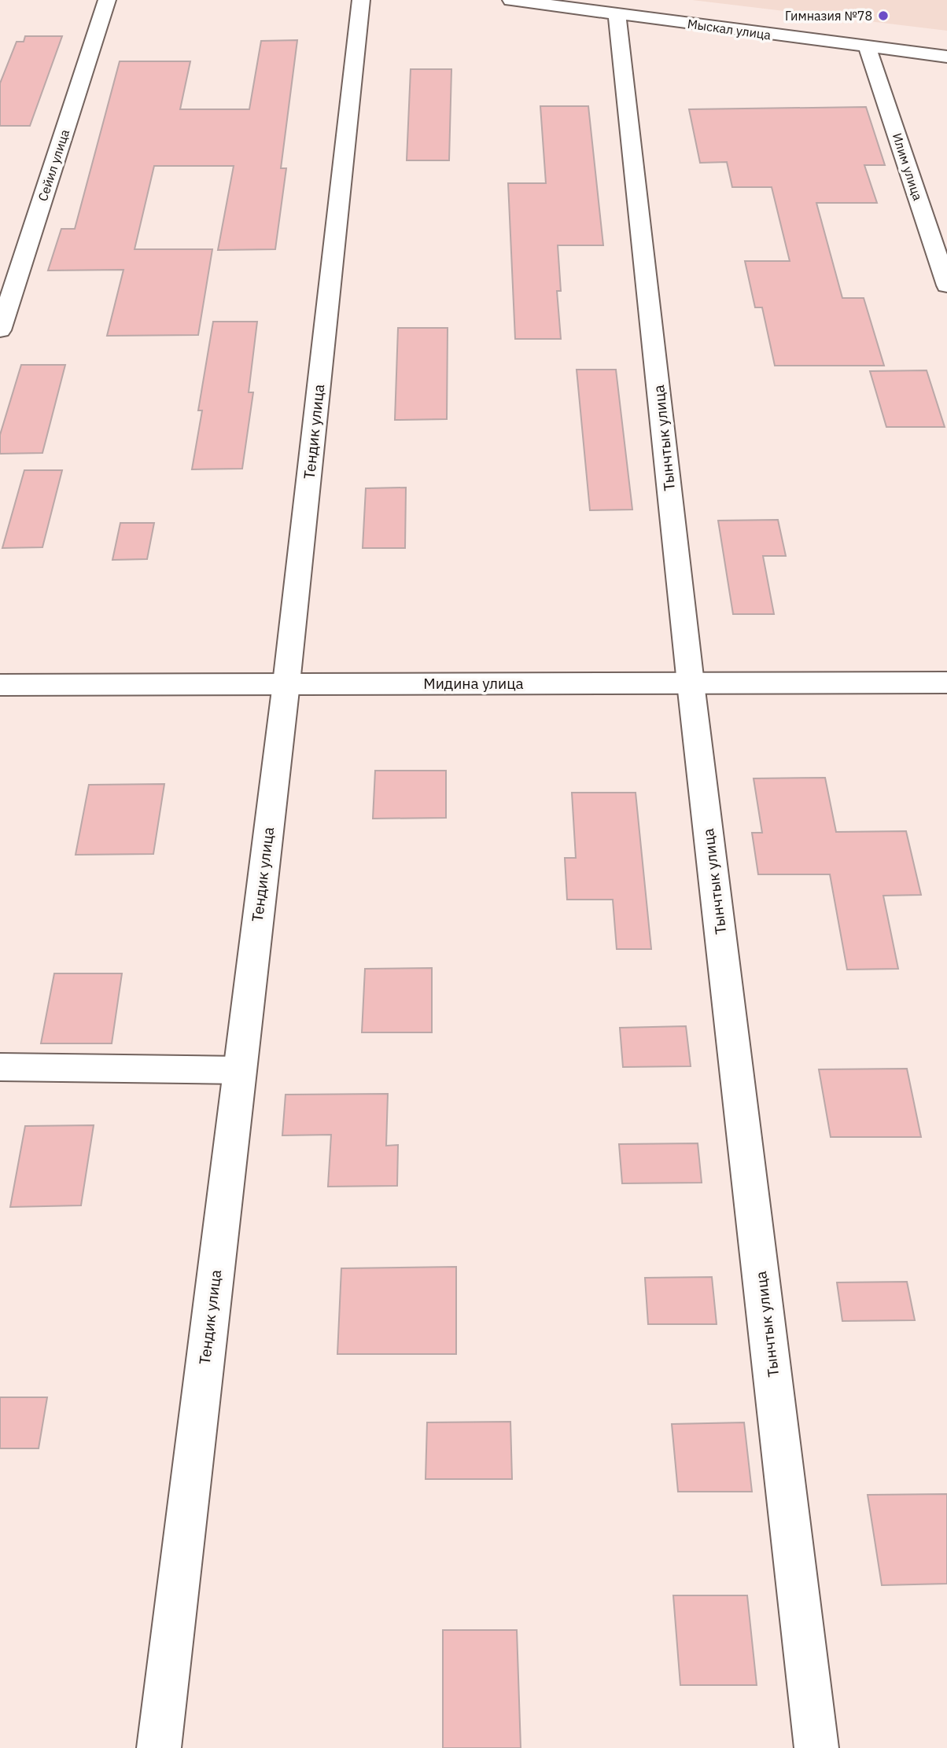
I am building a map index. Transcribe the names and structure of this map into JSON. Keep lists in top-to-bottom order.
{
  "streets": {
    "street": [
      "Мыскал улица",
      "Сейил улица",
      "Илим улица",
      "Тендик улица",
      "Тынчтык улица",
      "Мидина улица"
    ]
  },
  "crossings": [
    ["Мыскал улица", "Илим улица"],
    ["Мыскал улица", "Тынчтык улица"],
    ["Тендик улица", "Мидина улица"],
    ["Тынчтык улица", "Мидина улица"]
  ],
  "places": ["Гимназия №78"]
}
